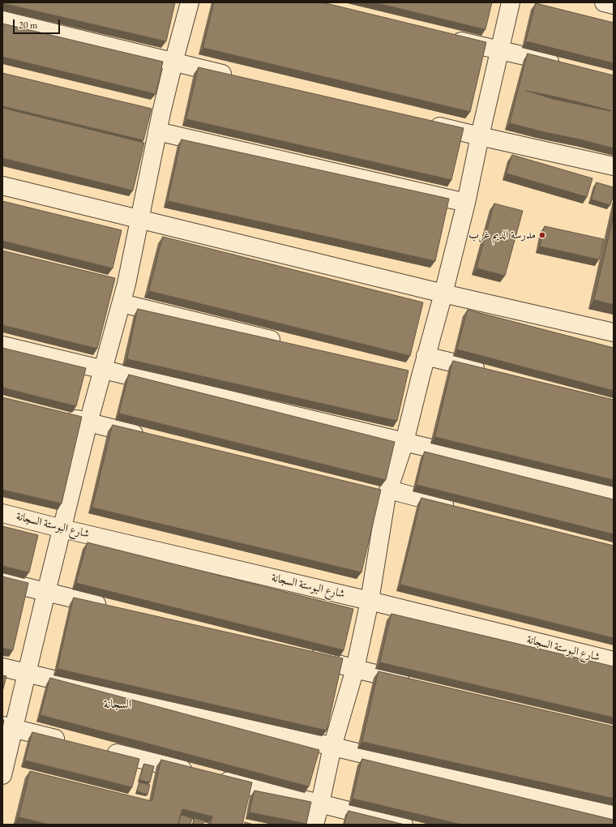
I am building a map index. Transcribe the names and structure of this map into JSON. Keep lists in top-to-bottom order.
{
  "streets": {
    "street": ["شارع البوستة السجانة"]
  },
  "districts": ["السجانة"],
  "places": ["مدرسة الديم غرب"],
  "scale_bar": "20 m"
}
